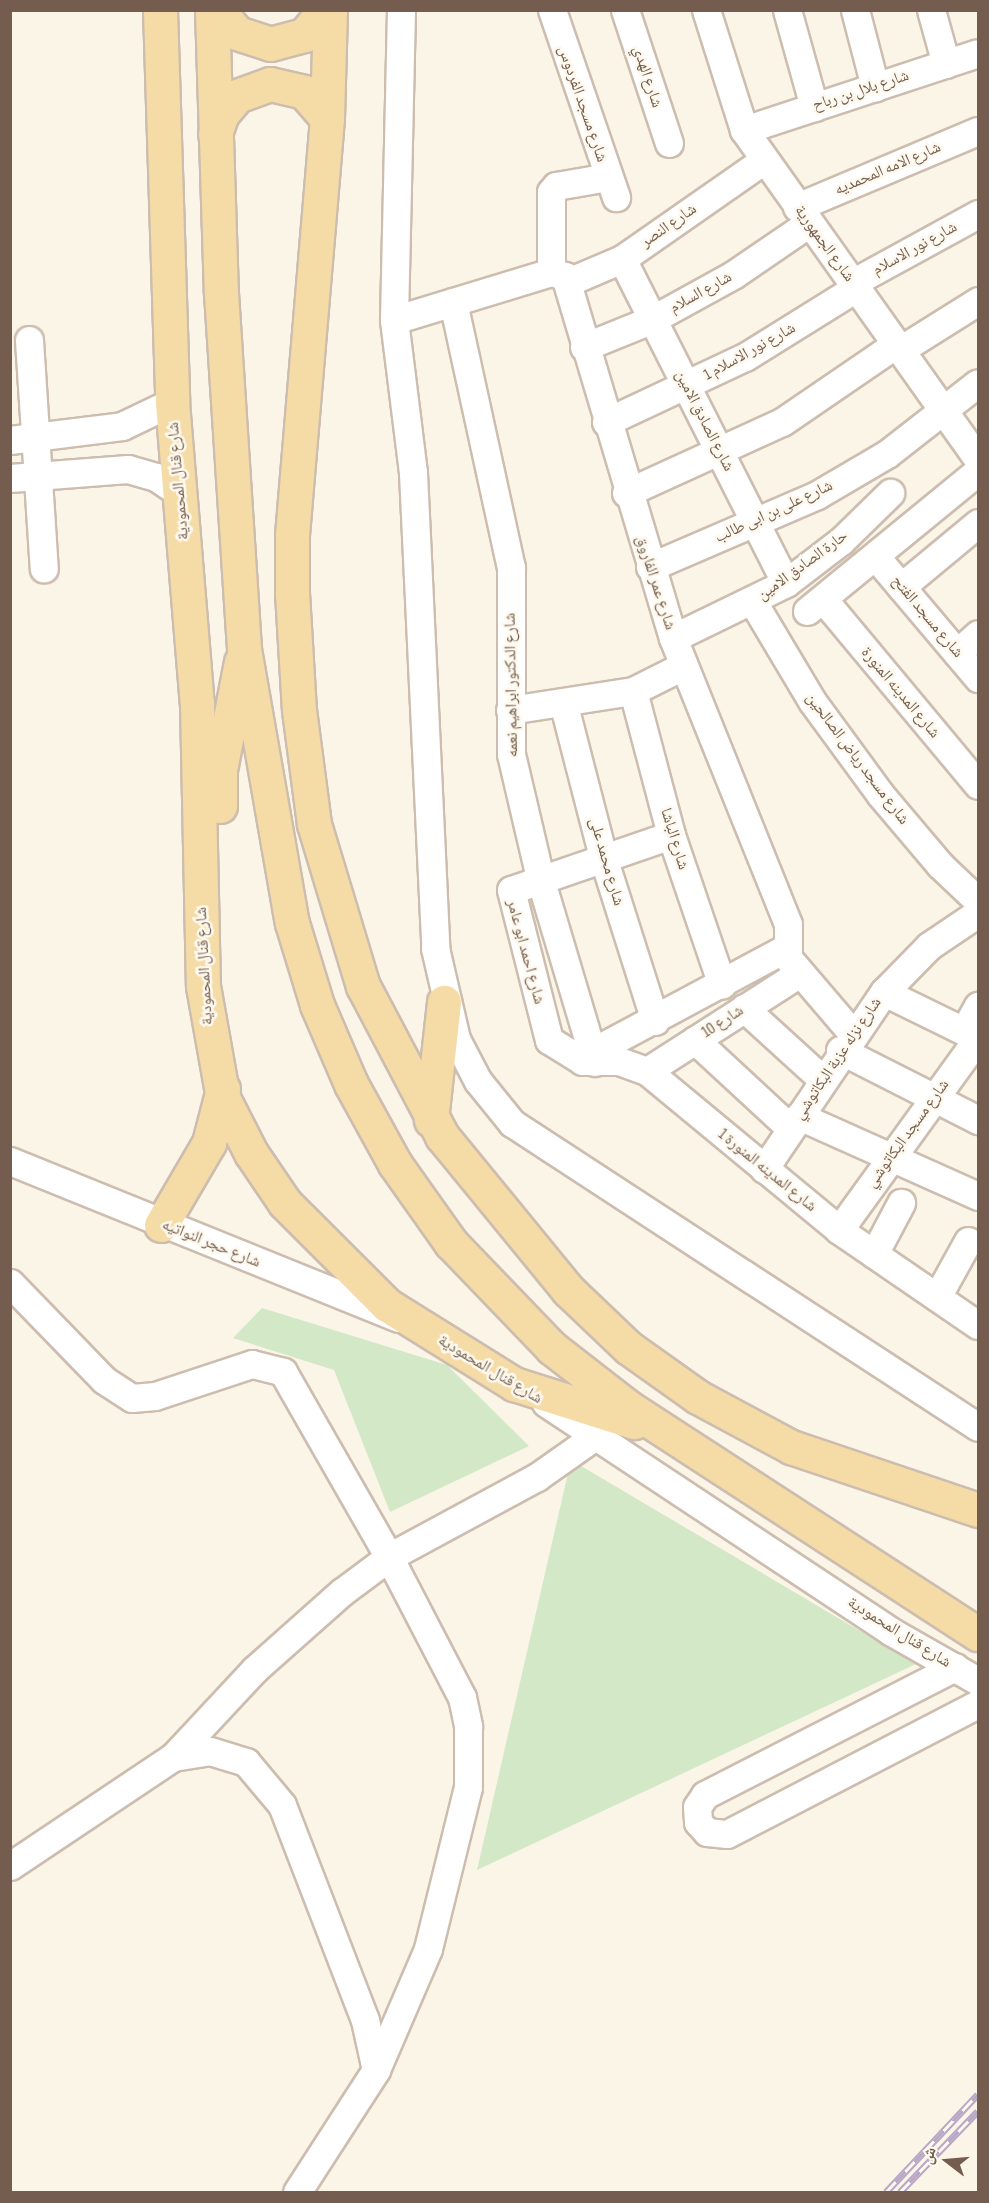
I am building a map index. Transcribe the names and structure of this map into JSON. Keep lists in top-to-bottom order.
{
  "streets": {
    "main road": ["شارع قنال المحمودية"],
    "street": [
      "شارع الهدي",
      "شارع بلال بن رباح",
      "شارع مسجد الفردوس",
      "شارع الامه المحمديه",
      "شارع النصر",
      "شارع الجمهورية",
      "شارع نور الاسلام",
      "شارع السلام",
      "شارع نور الاسلام 1",
      "شارع الصادق الامين",
      "شارع على بن ابى طالب",
      "حارة الصادق الامين",
      "شارع عمر الفاروق",
      "شارع مسجد الفتح",
      "شارع الدكتور ابراهيم نعمه",
      "شارع المدينه المنورة",
      "شارع مسجد رياض الصالحين",
      "شارع الباشا",
      "شارع محمد على",
      "شارع احمد ابو عامر",
      "شارع 10",
      "شارع نزله عزبة البكاتوشي",
      "شارع مسجد البكاتوشي",
      "شارع المدينه المنورة 1",
      "شارع حجر النواتيه"
    ]
  },
  "crossings": [
    ["شارع بلال بن رباح", "شارع الجمهورية"],
    ["شارع مسجد الفردوس", "شارع عمر الفاروق"],
    ["شارع الامه المحمديه", "شارع الجمهورية"],
    ["شارع الامه المحمديه", "شارع السلام"],
    ["شارع النصر", "شارع الجمهورية"],
    ["شارع النصر", "شارع الصادق الامين"],
    ["شارع النصر", "شارع عمر الفاروق"],
    ["شارع الجمهورية", "شارع نور الاسلام"],
    ["شارع الجمهورية", "شارع السلام"],
    ["شارع الجمهورية", "شارع نور الاسلام 1"],
    ["شارع الجمهورية", "شارع على بن ابى طالب"],
    ["شارع نور الاسلام", "شارع نور الاسلام 1"],
    ["شارع السلام", "شارع الصادق الامين"],
    ["شارع السلام", "شارع عمر الفاروق"],
    ["شارع نور الاسلام 1", "شارع الصادق الامين"],
    ["شارع نور الاسلام 1", "شارع عمر الفاروق"],
    ["شارع الصادق الامين", "شارع على بن ابى طالب"],
    ["شارع الصادق الامين", "حارة الصادق الامين"],
    ["شارع قنال المحمودية", "شارع حجر النواتيه"],
    ["شارع على بن ابى طالب", "شارع عمر الفاروق"],
    ["حارة الصادق الامين", "شارع عمر الفاروق"],
    ["حارة الصادق الامين", "شارع مسجد رياض الصالحين"],
    ["شارع عمر الفاروق", "شارع 10"],
    ["شارع عمر الفاروق", "شارع نزله عزبة البكاتوشي"],
    ["شارع مسجد الفتح", "شارع المدينه المنورة"],
    ["شارع الدكتور ابراهيم نعمه", "شارع احمد ابو عامر"],
    ["شارع الدكتور ابراهيم نعمه", "شارع المدينه المنورة 1"],
    ["شارع الباشا", "شارع احمد ابو عامر"],
    ["شارع محمد على", "شارع احمد ابو عامر"],
    ["شارع احمد ابو عامر", "شارع المدينه المنورة 1"],
    ["شارع 10", "شارع المدينه المنورة 1"],
    ["شارع نزله عزبة البكاتوشي", "شارع المدينه المنورة 1"],
    ["شارع مسجد البكاتوشي", "شارع المدينه المنورة 1"]
  ],
  "north": "left"
}
